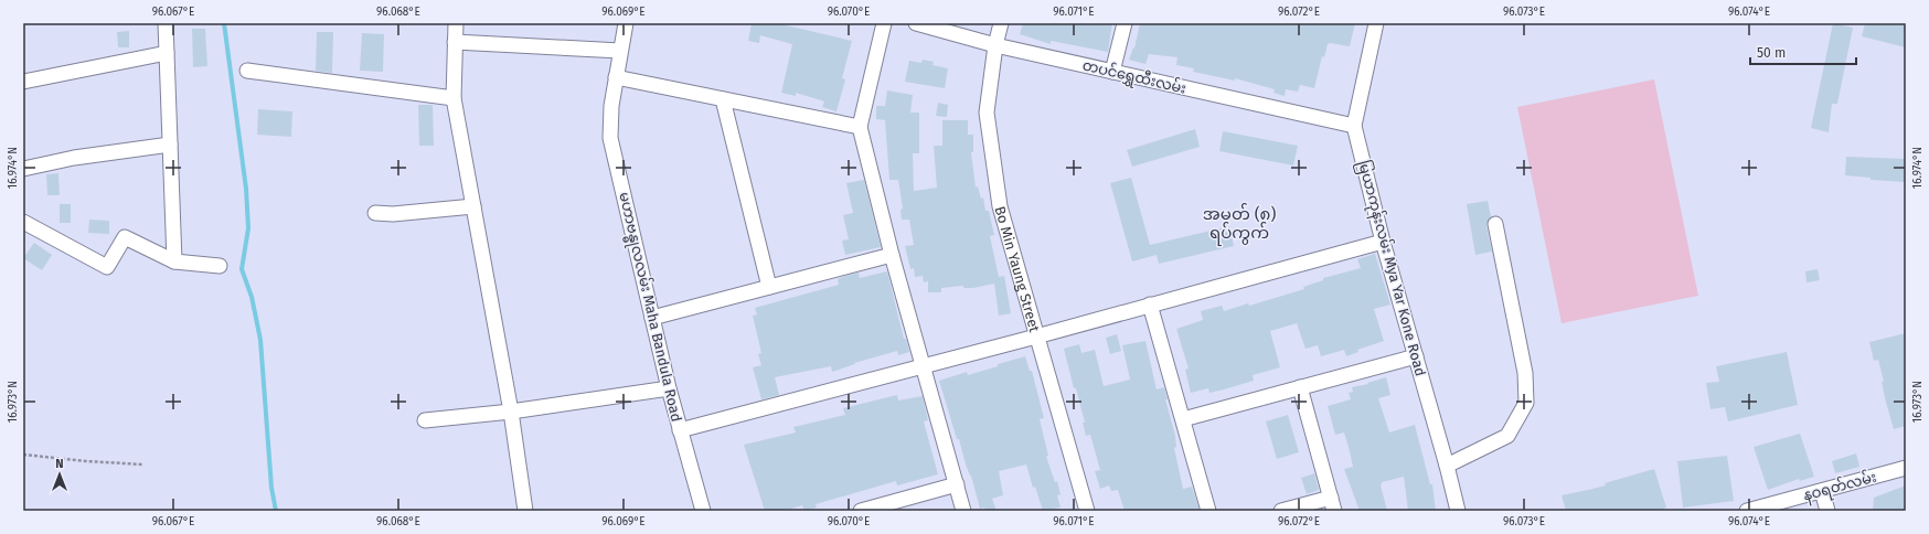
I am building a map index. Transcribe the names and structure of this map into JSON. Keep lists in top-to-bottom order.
{
  "streets": {
    "street": [
      "တပင်ရွှေထီးလမ်း",
      "မြယာကုန်းလမ်း Mya Yar Kone Road",
      "Bo Min Yaung Street",
      "မဟာဗန္ဓုလလမ်း Maha Bandula Road",
      "နဝရတ်လမ်း"
    ]
  },
  "crossings": [
    ["တပင်ရွှေထီးလမ်း", "မြယာကုန်းလမ်း Mya Yar Kone Road"],
    ["တပင်ရွှေထီးလမ်း", "Bo Min Yaung Street"]
  ],
  "districts": ["အမှတ် (၈) ရပ်ကွက်"],
  "scale_bar": "50 m",
  "north": "top",
  "coordinates": [
    "96.067°E",
    "96.068°E",
    "96.069°E",
    "96.070°E",
    "96.071°E",
    "96.072°E",
    "96.073°E",
    "96.074°E",
    "16.974°N",
    "16.973°N"
  ]
}
